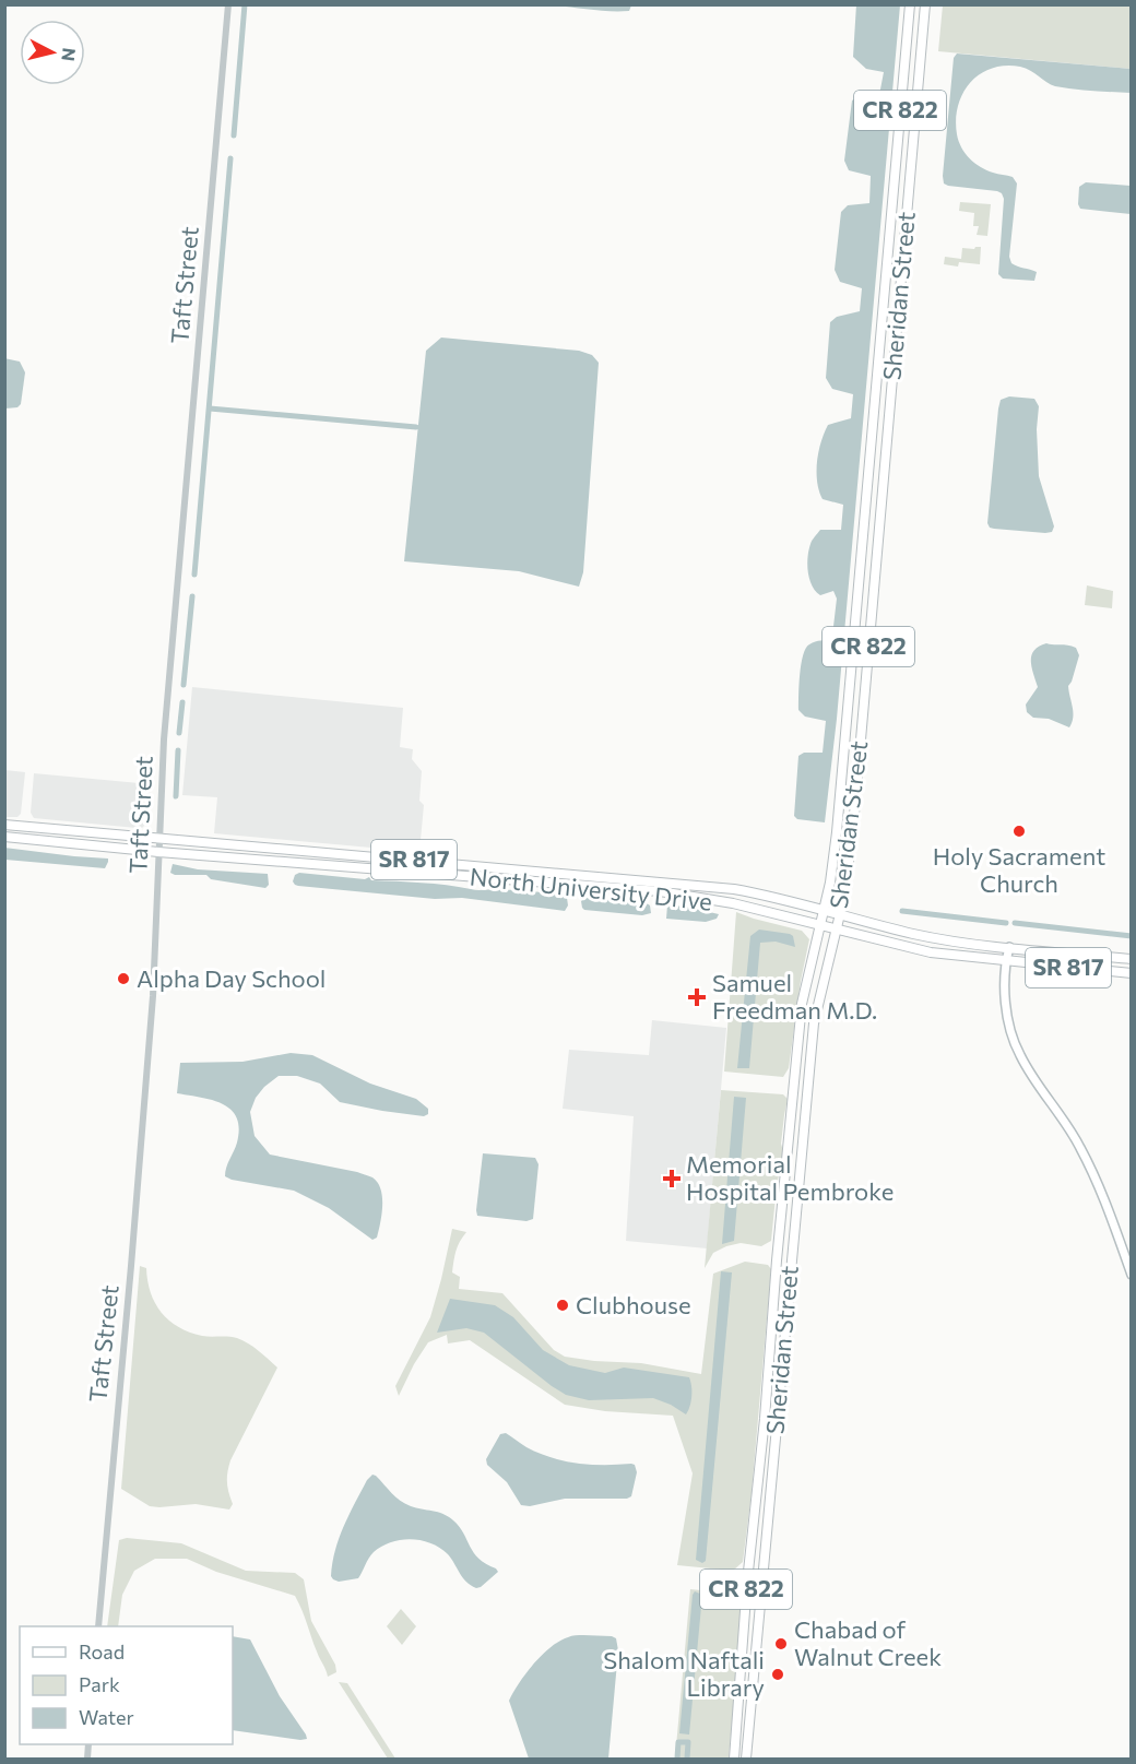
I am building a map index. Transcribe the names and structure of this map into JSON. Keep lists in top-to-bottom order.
{
  "streets": {
    "main road": [
      "CR 822",
      "Sheridan Street",
      "SR 817",
      "North University Drive"
    ],
    "street": ["Taft Street"]
  },
  "crossings": [
    ["Taft Street", "North University Drive"],
    ["Sheridan Street", "North University Drive"]
  ],
  "places": {
    "other": [
      "Holy Sacrament Church",
      "Alpha Day School",
      "Clubhouse",
      "Chabad of Walnut Creek",
      "Shalom Naftali Library"
    ],
    "health": ["Samuel Freedman M.D.", "Memorial Hospital Pembroke"]
  },
  "legend": ["Road", "Park", "Water"],
  "north": "right"
}
